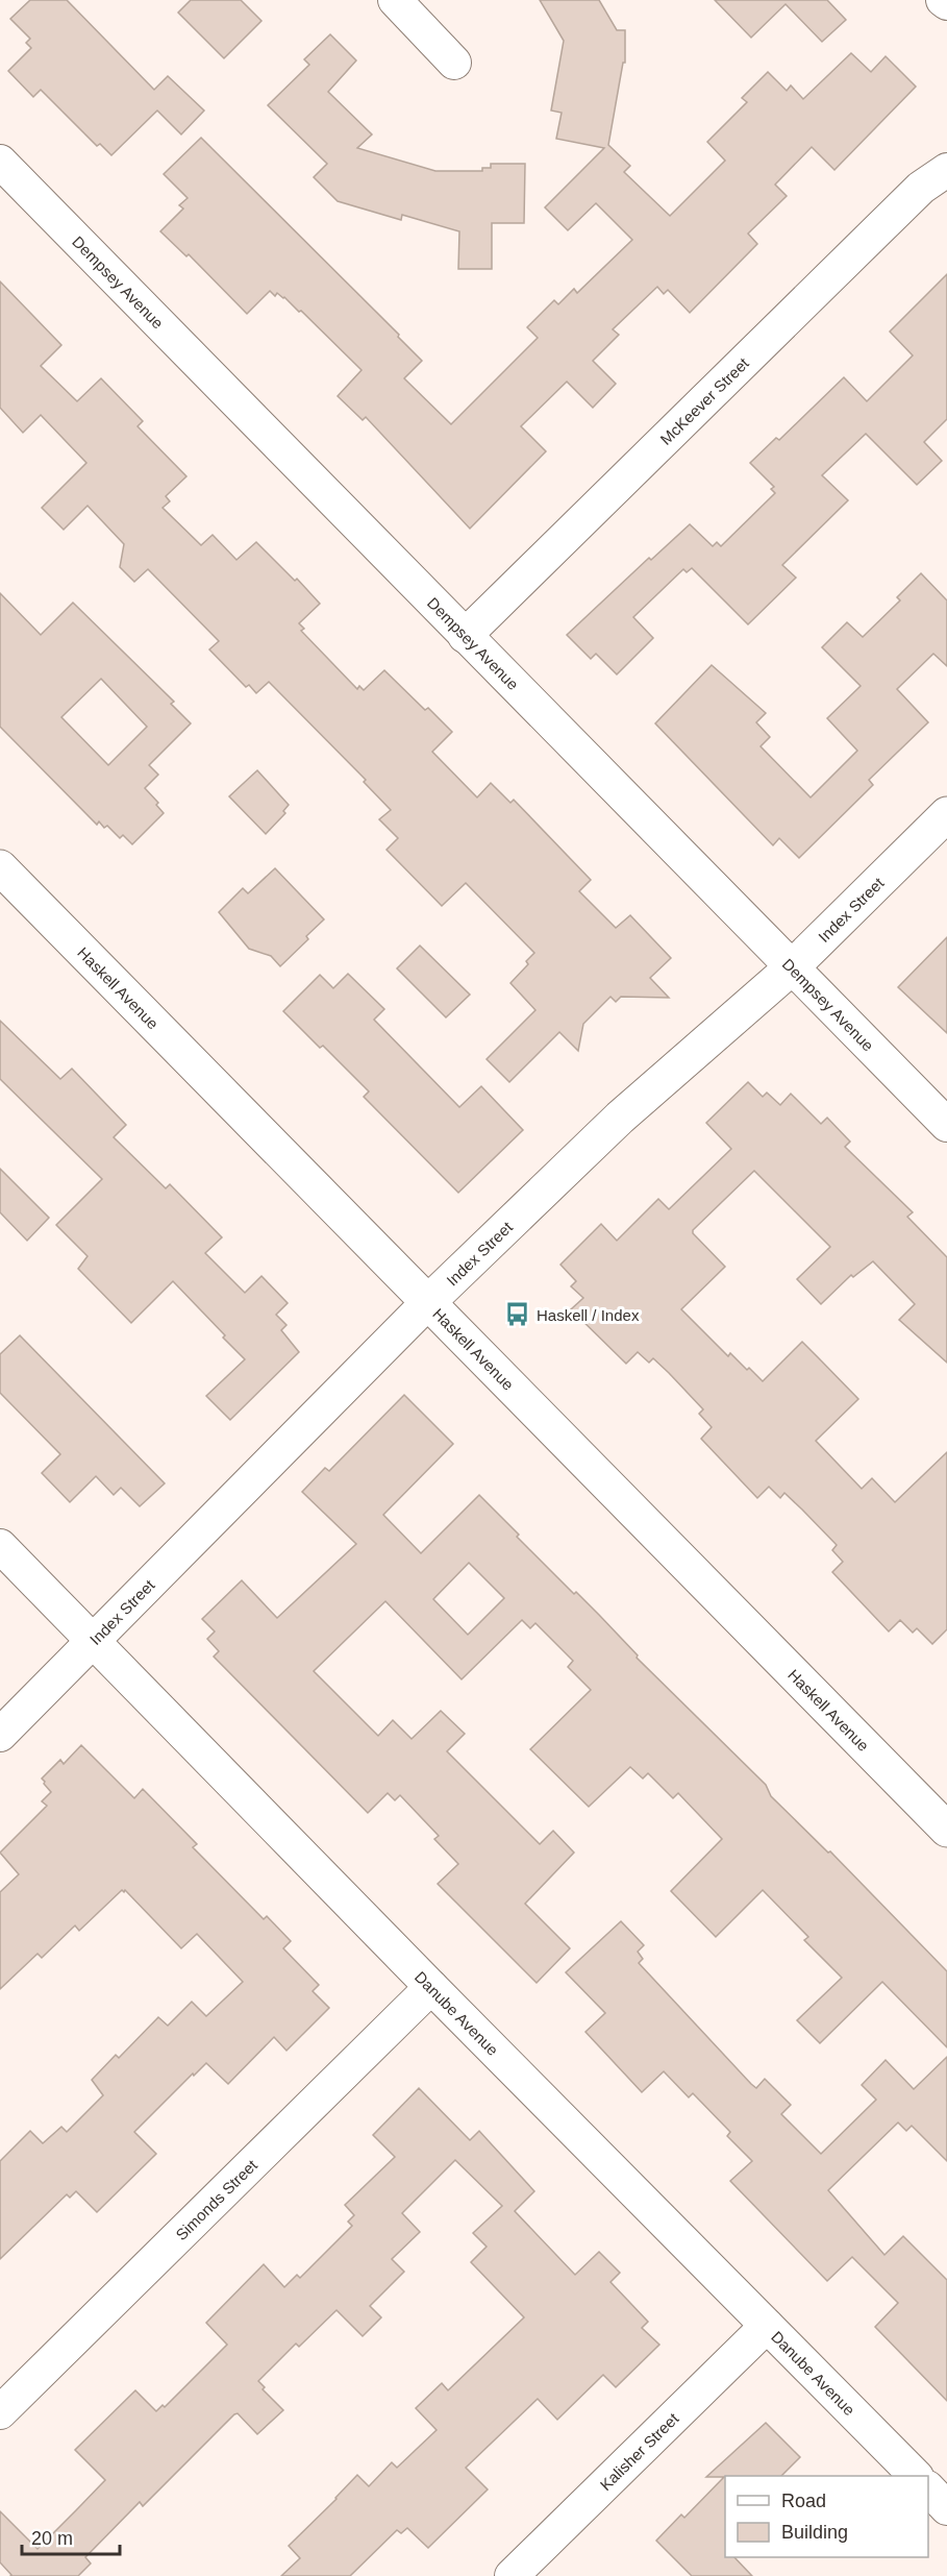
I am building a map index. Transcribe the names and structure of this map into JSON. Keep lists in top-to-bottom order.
{
  "streets": {
    "main road": ["Index Street", "Haskell Avenue"],
    "street": [
      "Dempsey Avenue",
      "McKeever Street",
      "Danube Avenue",
      "Simonds Street",
      "Kalisher Street"
    ]
  },
  "crossings": [
    ["Dempsey Avenue", "McKeever Street"],
    ["Dempsey Avenue", "Index Street"],
    ["Index Street", "Haskell Avenue"],
    ["Index Street", "Danube Avenue"],
    ["Danube Avenue", "Simonds Street"],
    ["Danube Avenue", "Kalisher Street"]
  ],
  "places": {
    "bus stop": ["Haskell / Index"]
  },
  "legend": ["Road", "Building"],
  "scale_bar": "20 m"
}
